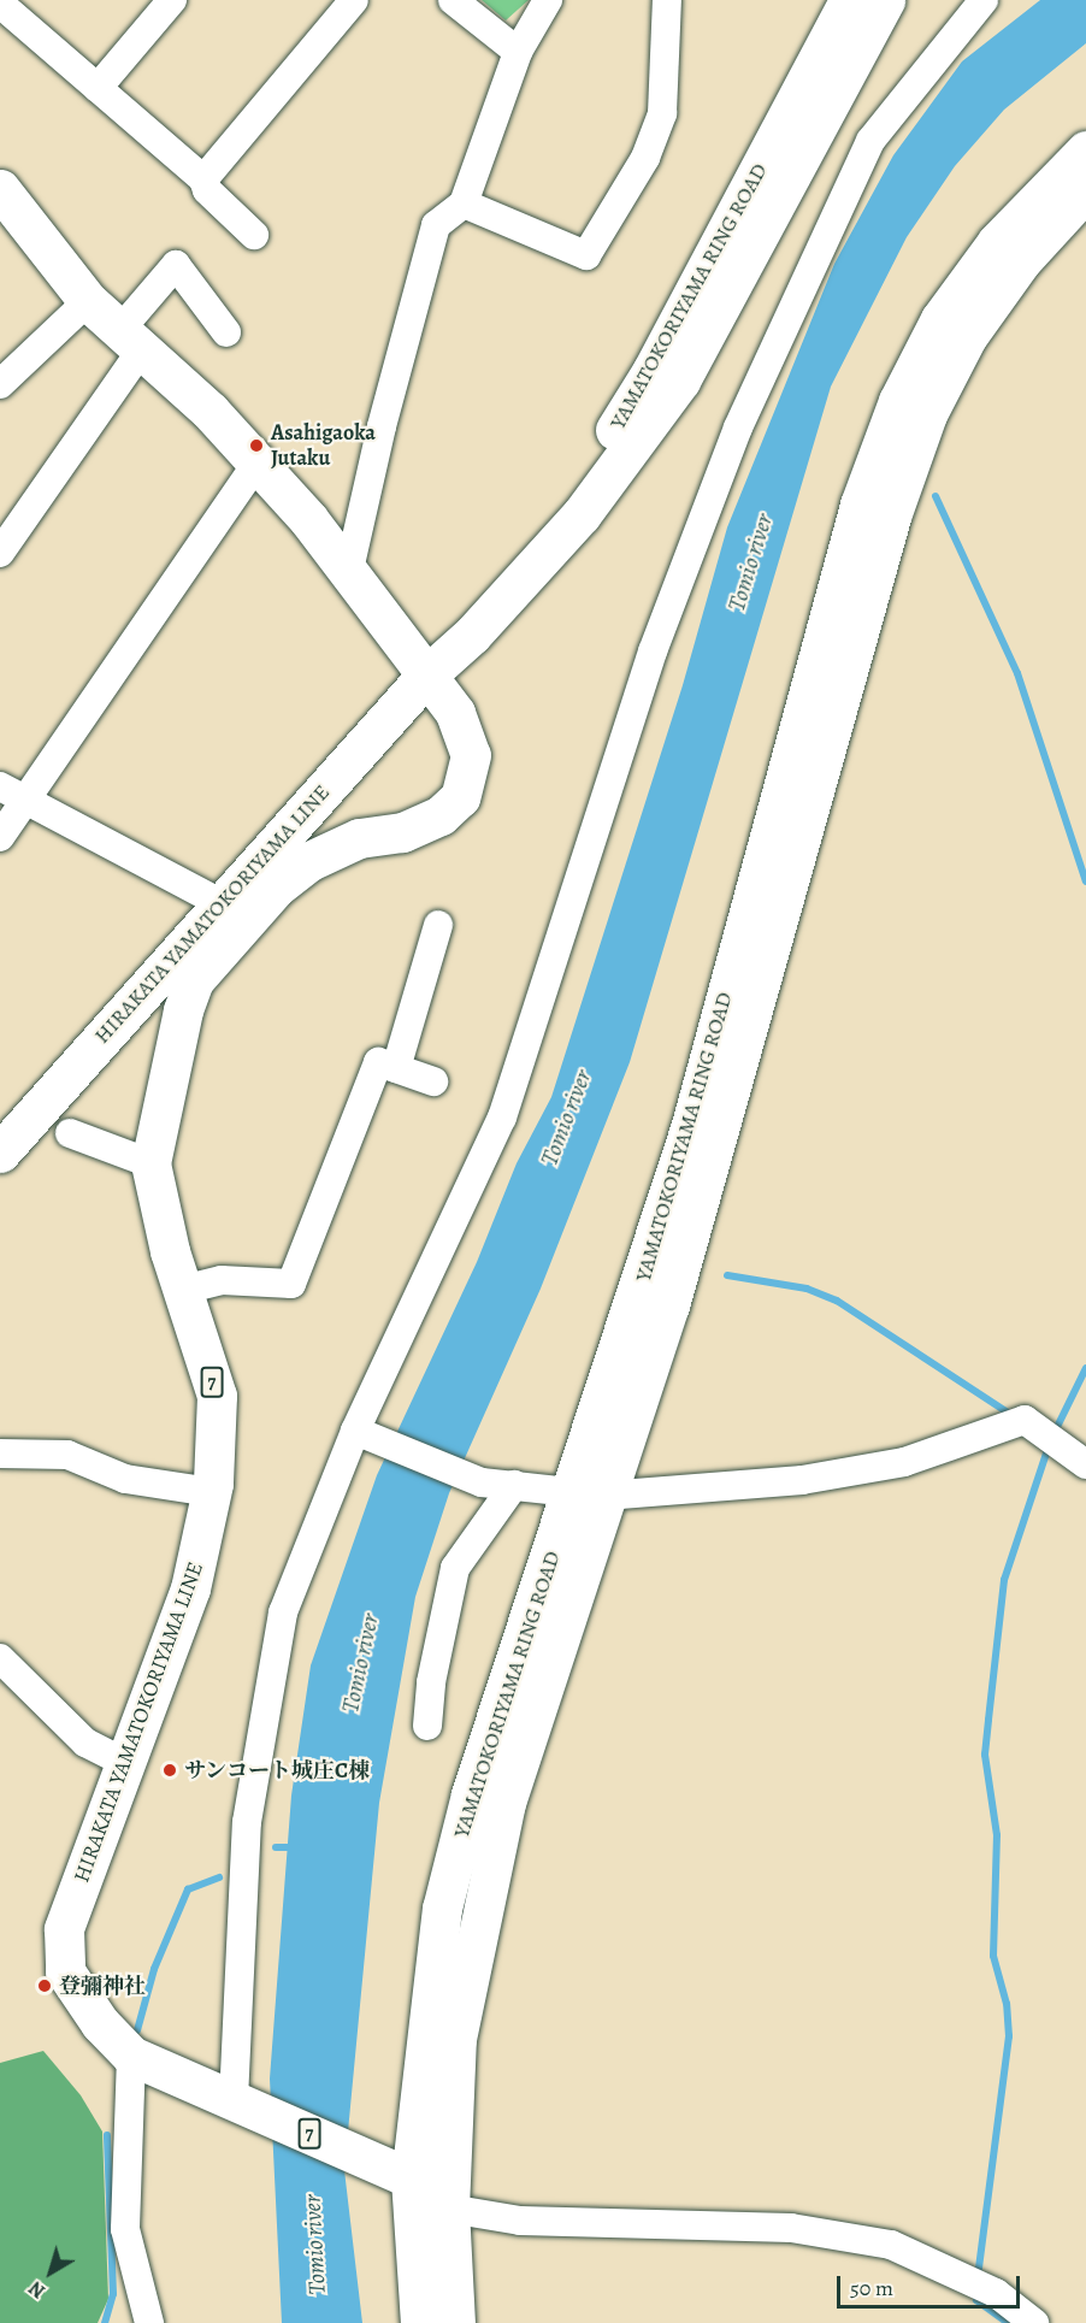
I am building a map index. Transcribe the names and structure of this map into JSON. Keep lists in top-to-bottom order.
{
  "streets": {
    "main road": ["YAMATOKORIYAMA RING ROAD", "HIRAKATA YAMATOKORIYAMA LINE", "7"]
  },
  "crossings": [
    ["YAMATOKORIYAMA RING ROAD", "HIRAKATA YAMATOKORIYAMA LINE"]
  ],
  "water": ["Tomio river"],
  "places": ["Asahigaoka Jutaku", "サンコート城庄C棟", "登彌神社"],
  "scale_bar": "50 m",
  "north": "bottom left"
}
